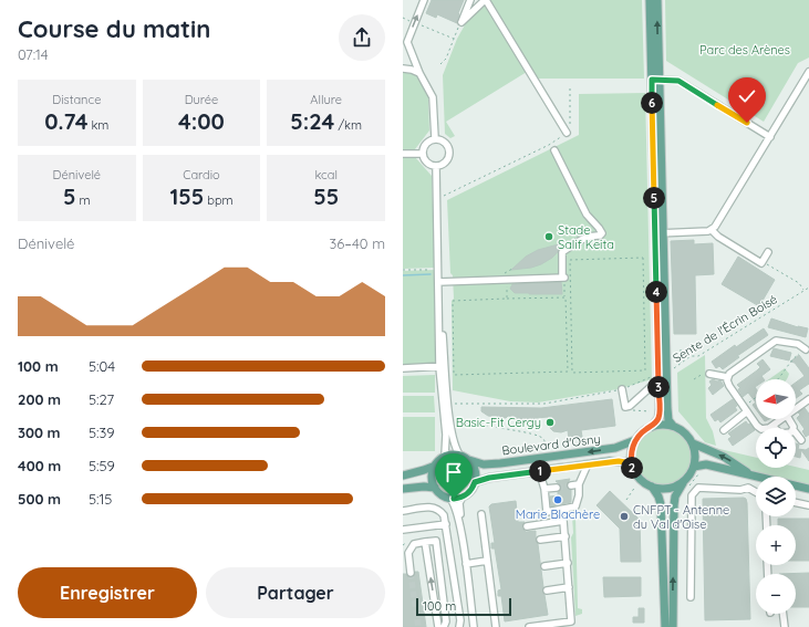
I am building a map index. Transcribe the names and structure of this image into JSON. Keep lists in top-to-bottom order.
{
  "streets": {
    "main road": ["Boulevard d'Osny"],
    "path": ["Sente de l'Écrin Boisé"]
  },
  "parks": ["Parc des Arènes"],
  "places": [
    "Stade Salif Keita",
    "Basic-Fit Cergy",
    "Marie Blachère",
    "CNFPT - Antenne du Val d'Oise"
  ],
  "scale_bar": "100 m",
  "north": "left",
  "page": {
    "heading": ["Course du matin", "07:14"],
    "stats": [
      ["Distance", "0.74 km"],
      ["Durée", "4:00"],
      ["Allure", "5:24 /km"],
      ["Dénivelé", "5 m"],
      ["Cardio", "155 bpm"],
      ["kcal", "55"]
    ],
    "pins": [
      "6",
      "5",
      "4",
      "3",
      "2",
      "1"
    ],
    "chart": ["Dénivelé", "36–40 m"],
    "list": [
      {
        "name": "100 m",
        "note": "5:04"
      },
      {
        "name": "200 m",
        "note": "5:27"
      },
      {
        "name": "300 m",
        "note": "5:39"
      },
      {
        "name": "400 m",
        "note": "5:59"
      },
      {
        "name": "500 m",
        "note": "5:15"
      }
    ],
    "map_buttons": ["+", "−"],
    "buttons": ["Enregistrer", "Partager"],
    "scale": "100 m"
  }
}
